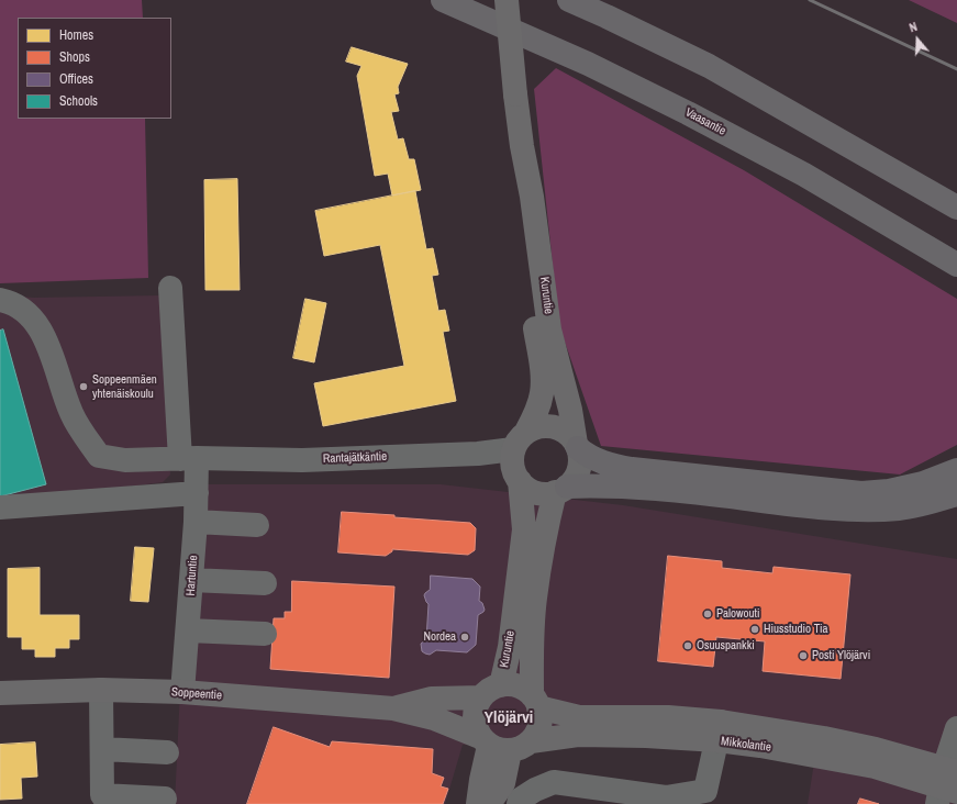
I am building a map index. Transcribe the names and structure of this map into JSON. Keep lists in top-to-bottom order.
{
  "streets": {
    "highway": ["Vaasantie"],
    "main road": ["Kuruntie", "Soppeentie", "Mikkolantie"],
    "street": ["Rantajätkäntie", "Hartuntie"]
  },
  "crossings": [
    ["Kuruntie", "Rantajätkäntie"],
    ["Kuruntie", "Soppeentie"],
    ["Kuruntie", "Mikkolantie"],
    ["Rantajätkäntie", "Hartuntie"],
    ["Hartuntie", "Soppeentie"],
    ["Soppeentie", "Mikkolantie"]
  ],
  "districts": ["Ylöjärvi"],
  "places": [
    "Soppeenmäen yhtenäiskoulu",
    "Palowouti",
    "Hiusstudio Tia",
    "Nordea",
    "Osuuspankki",
    "Posti Ylöjärvi"
  ],
  "legend": [
    "Homes",
    "Shops",
    "Offices",
    "Schools"
  ],
  "north": "top"
}
